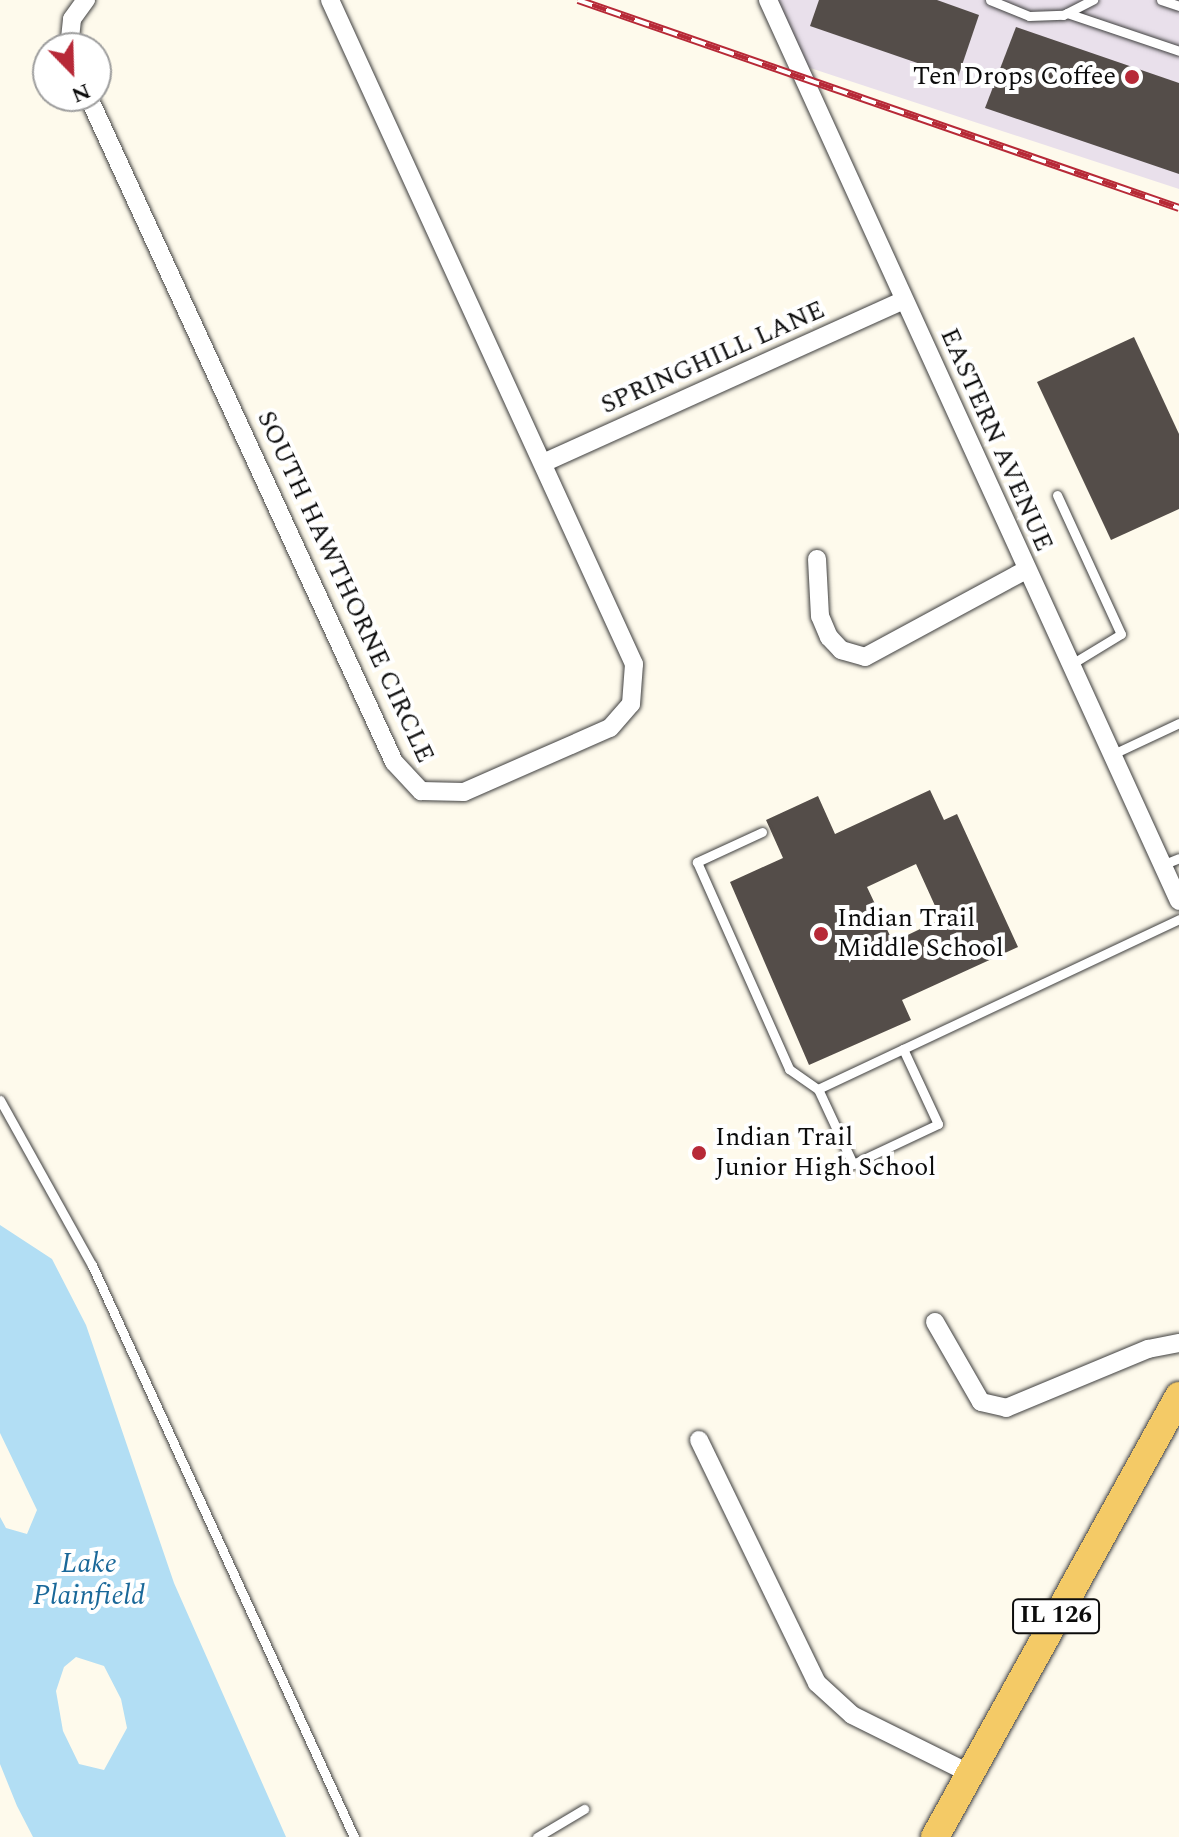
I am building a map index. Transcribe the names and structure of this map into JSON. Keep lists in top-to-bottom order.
{
  "streets": {
    "main road": ["IL 126"],
    "street": ["SPRINGHILL LANE", "EASTERN AVENUE", "SOUTH HAWTHORNE CIRCLE"]
  },
  "crossings": [
    ["SPRINGHILL LANE", "EASTERN AVENUE"],
    ["SPRINGHILL LANE", "SOUTH HAWTHORNE CIRCLE"]
  ],
  "water": ["Lake Plainfield"],
  "places": ["Ten Drops Coffee", "Indian Trail Middle School", "Indian Trail Junior High School"],
  "north": "bottom right"
}
